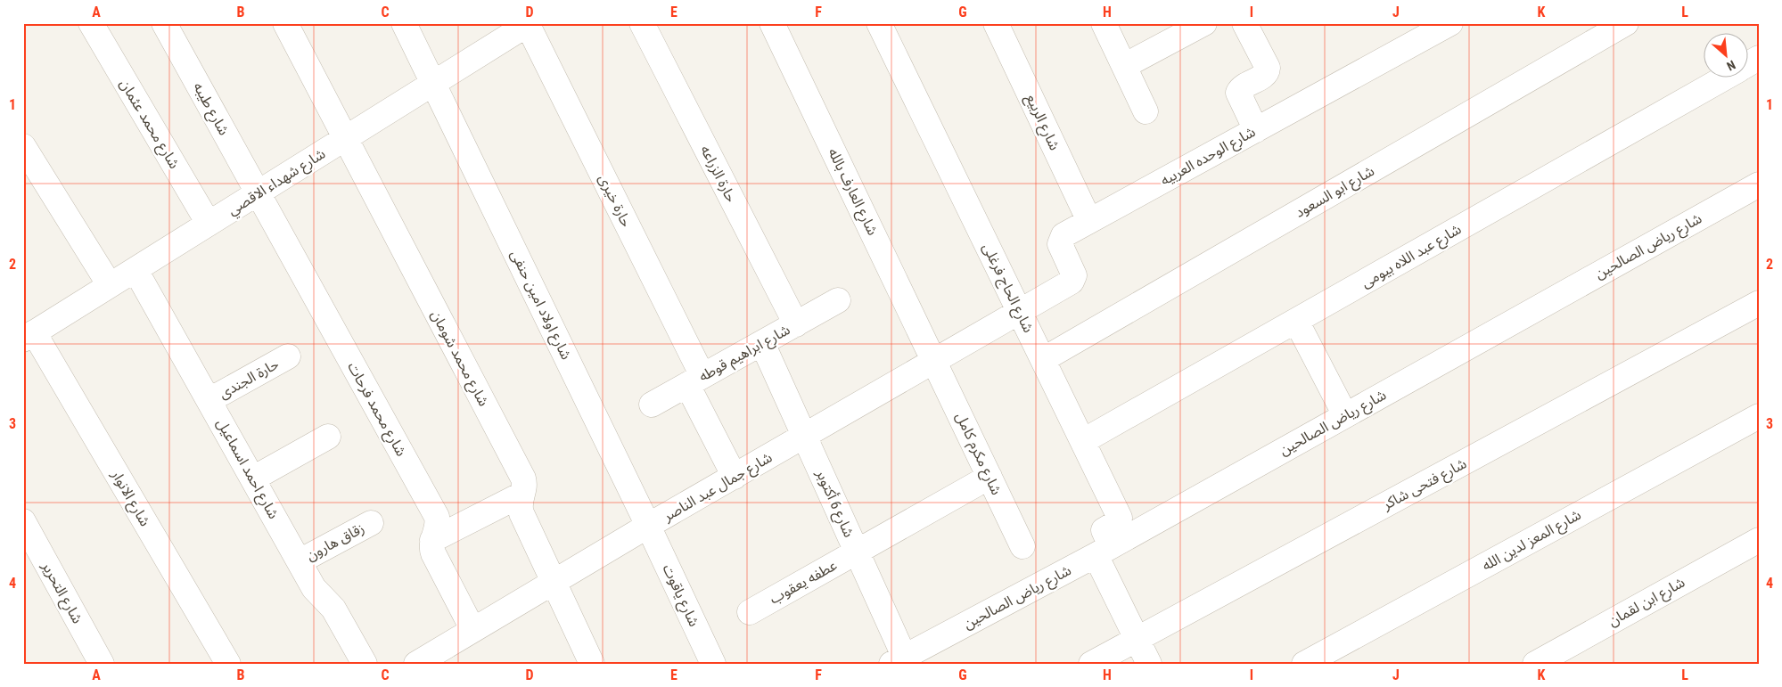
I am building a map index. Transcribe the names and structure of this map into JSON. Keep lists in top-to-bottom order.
{
  "streets": {
    "street": [
      "شارع طيبه",
      "شارع الربيع",
      "شارع محمد عثمان",
      "شارع الوحده العربيه",
      "حارة الزراعه",
      "شارع شهداء الاقصي",
      "شارع العارف بالله",
      "شارع ابو السعود",
      "حارة خيرى",
      "شارع رياض الصالحين",
      "شارع عبد اللاه بيومى",
      "شارع الحاج فرغلى",
      "شارع اولاد امين حنفى",
      "شارع ابراهيم قوطه",
      "شارع محمد شومان",
      "حارة الجندى",
      "شارع محمد فرحات",
      "شارع مكرم كامل",
      "شارع احمد اسماعيل",
      "شارع فتحى شاكر",
      "شارع جمال عبد الناصر",
      "شارع الانوار",
      "شارع 6 أكتوبر",
      "شارع المعز لدين الله",
      "زقاق هارون",
      "عطفه يعقوب",
      "شارع التحرير",
      "شارع ياقوت",
      "شارع ابن لقمان"
    ]
  },
  "crossings": [
    ["شارع طيبه", "شارع شهداء الاقصي"],
    ["شارع طيبه", "شارع محمد فرحات"],
    ["شارع الربيع", "شارع الوحده العربيه"],
    ["شارع محمد عثمان", "شارع شهداء الاقصي"],
    ["شارع الوحده العربيه", "شارع الحاج فرغلى"],
    ["شارع الوحده العربيه", "شارع جمال عبد الناصر"],
    ["حارة الزراعه", "شارع ابراهيم قوطه"],
    ["شارع شهداء الاقصي", "حارة خيرى"],
    ["شارع شهداء الاقصي", "شارع اولاد امين حنفى"],
    ["شارع شهداء الاقصي", "شارع محمد شومان"],
    ["شارع شهداء الاقصي", "شارع محمد فرحات"],
    ["شارع شهداء الاقصي", "شارع احمد اسماعيل"],
    ["شارع شهداء الاقصي", "شارع الانوار"],
    ["شارع العارف بالله", "شارع مكرم كامل"],
    ["شارع العارف بالله", "شارع جمال عبد الناصر"],
    ["شارع ابو السعود", "شارع الحاج فرغلى"],
    ["حارة خيرى", "شارع ابراهيم قوطه"],
    ["حارة خيرى", "شارع جمال عبد الناصر"],
    ["شارع رياض الصالحين", "شارع الحاج فرغلى"],
    ["شارع رياض الصالحين", "شارع 6 أكتوبر"],
    ["شارع عبد اللاه بيومى", "شارع الحاج فرغلى"],
    ["شارع الحاج فرغلى", "شارع جمال عبد الناصر"],
    ["شارع اولاد امين حنفى", "شارع جمال عبد الناصر"],
    ["شارع اولاد امين حنفى", "شارع ياقوت"],
    ["شارع ابراهيم قوطه", "شارع 6 أكتوبر"],
    ["شارع محمد شومان", "شارع جمال عبد الناصر"],
    ["حارة الجندى", "شارع احمد اسماعيل"],
    ["شارع محمد فرحات", "شارع جمال عبد الناصر"],
    ["شارع مكرم كامل", "شارع جمال عبد الناصر"],
    ["شارع مكرم كامل", "عطفه يعقوب"],
    ["شارع احمد اسماعيل", "زقاق هارون"],
    ["شارع جمال عبد الناصر", "شارع 6 أكتوبر"],
    ["شارع جمال عبد الناصر", "شارع ياقوت"],
    ["شارع 6 أكتوبر", "عطفه يعقوب"]
  ],
  "north": "bottom right",
  "grid": {
    "columns": [
      "A",
      "B",
      "C",
      "D",
      "E",
      "F",
      "G",
      "H",
      "I",
      "J",
      "K",
      "L"
    ],
    "rows": [
      "1",
      "2",
      "3",
      "4"
    ]
  }
}
